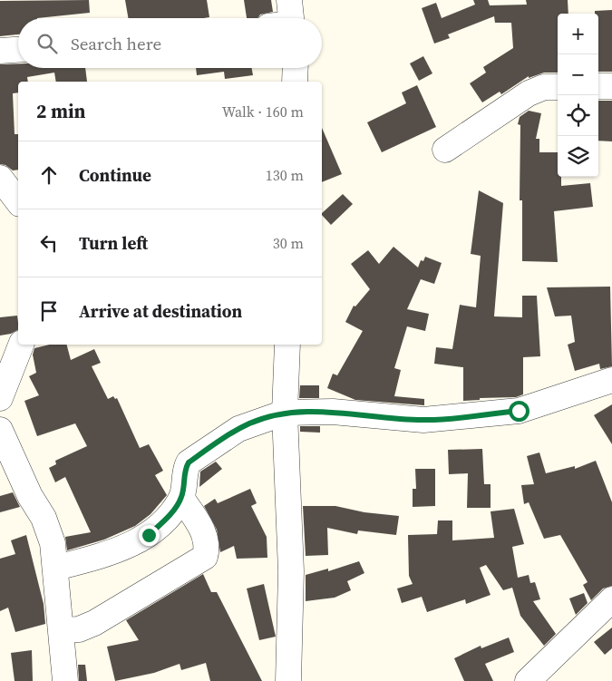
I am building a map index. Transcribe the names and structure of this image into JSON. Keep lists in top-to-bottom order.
{
  "page": {
    "map_buttons": ["+", "−"],
    "search": "Search here",
    "heading": ["2 min", "Walk · 160 m"],
    "list": [
      ["Continue", "130 m"],
      ["Turn left", "30 m"],
      "Arrive at destination"
    ]
  }
}
